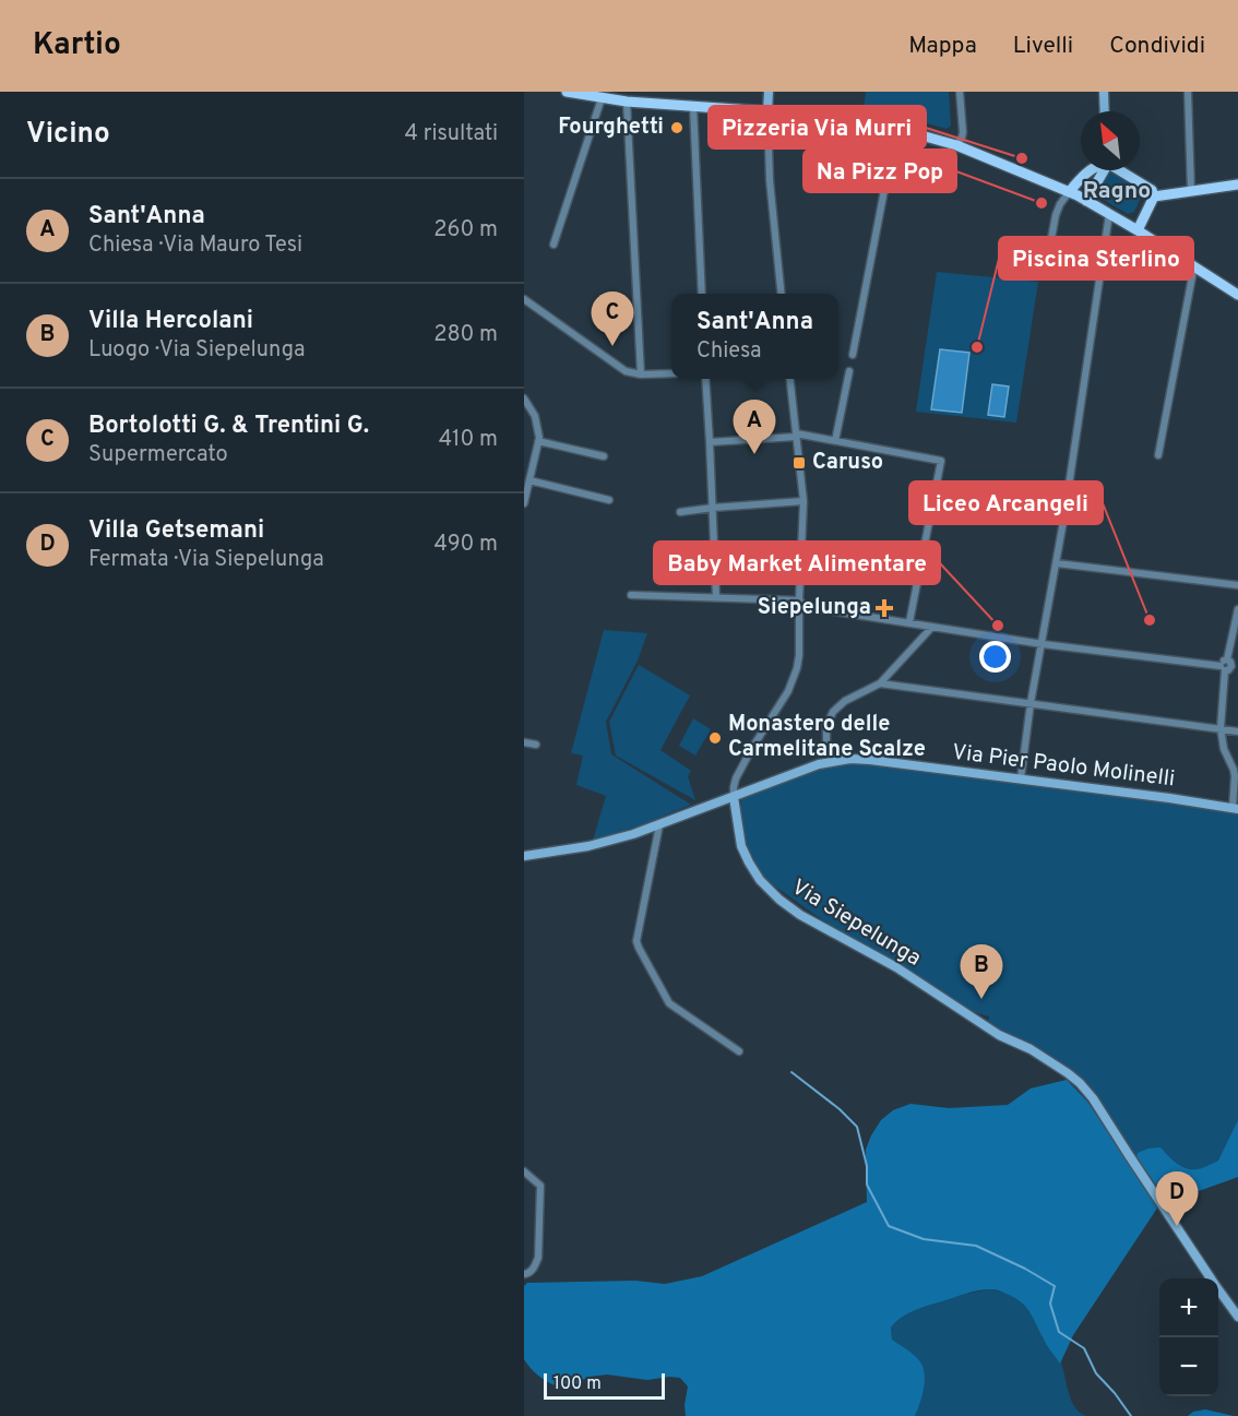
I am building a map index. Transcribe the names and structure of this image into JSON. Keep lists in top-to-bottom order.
{
  "streets": {
    "street": ["Via Pier Paolo Molinelli", "Via Siepelunga"]
  },
  "crossings": [
    ["Via Pier Paolo Molinelli", "Via Siepelunga"]
  ],
  "districts": ["Ragno"],
  "places": {
    "other": [
      "Fourghetti",
      "Pizzeria Via Murri",
      "Na Pizz Pop",
      "Piscina Sterlino",
      "Liceo Arcangeli",
      "Baby Market Alimentare",
      "Monastero delle Carmelitane Scalze"
    ],
    "transit": ["Caruso"],
    "health": ["Siepelunga"]
  },
  "scale_bar": "100 m",
  "north": "top left",
  "page": {
    "header": "Kartio",
    "nav": ["Mappa", "Livelli", "Condividi"],
    "heading": ["Vicino", "4 risultati"],
    "list": [
      {
        "mark": "A",
        "name": "Sant'Anna",
        "note": "Chiesa · Via Mauro Tesi",
        "value": "260 m"
      },
      {
        "mark": "B",
        "name": "Villa Hercolani",
        "note": "Luogo · Via Siepelunga",
        "value": "280 m"
      },
      {
        "mark": "C",
        "name": "Bortolotti G. & Trentini G.",
        "note": "Supermercato",
        "value": "410 m"
      },
      {
        "mark": "D",
        "name": "Villa Getsemani",
        "note": "Fermata · Via Siepelunga",
        "value": "490 m"
      }
    ],
    "pins": [
      "C",
      "A",
      "B",
      "D"
    ],
    "popup": ["Sant'Anna", "Chiesa"],
    "map_buttons": ["+", "−"],
    "scale": "100 m"
  }
}
